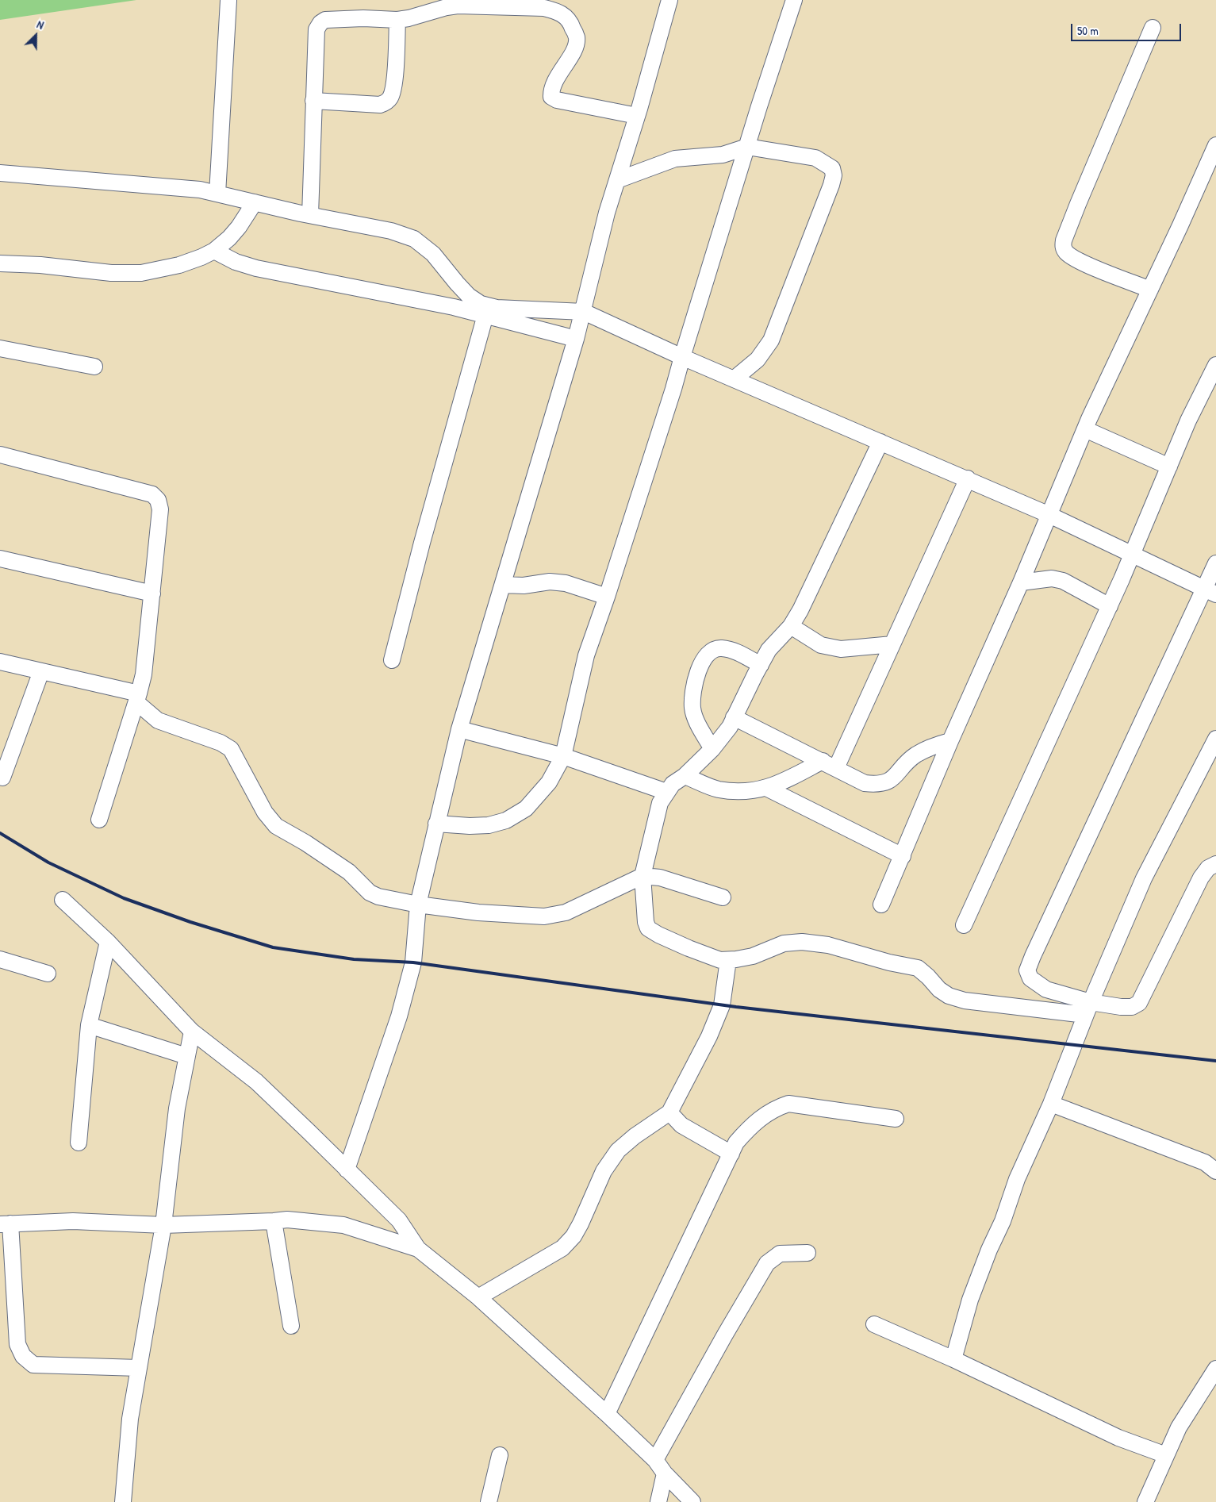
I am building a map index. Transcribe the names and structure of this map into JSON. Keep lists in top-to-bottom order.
{
  "scale_bar": "50 m",
  "north": "top right"
}
